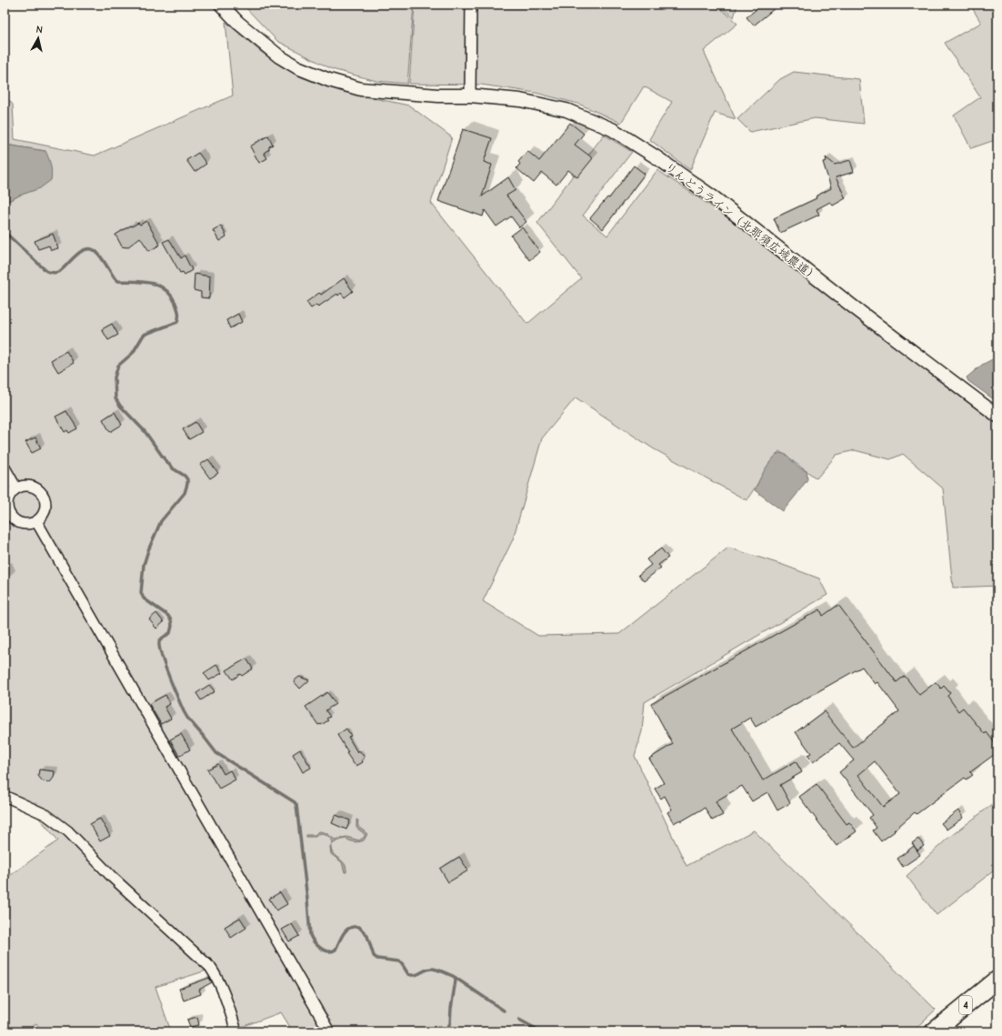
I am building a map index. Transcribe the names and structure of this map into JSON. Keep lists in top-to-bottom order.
{
  "streets": {
    "highway": ["4"],
    "street": ["りんどうライン（北那須広域農道）"]
  },
  "north": "top"
}
